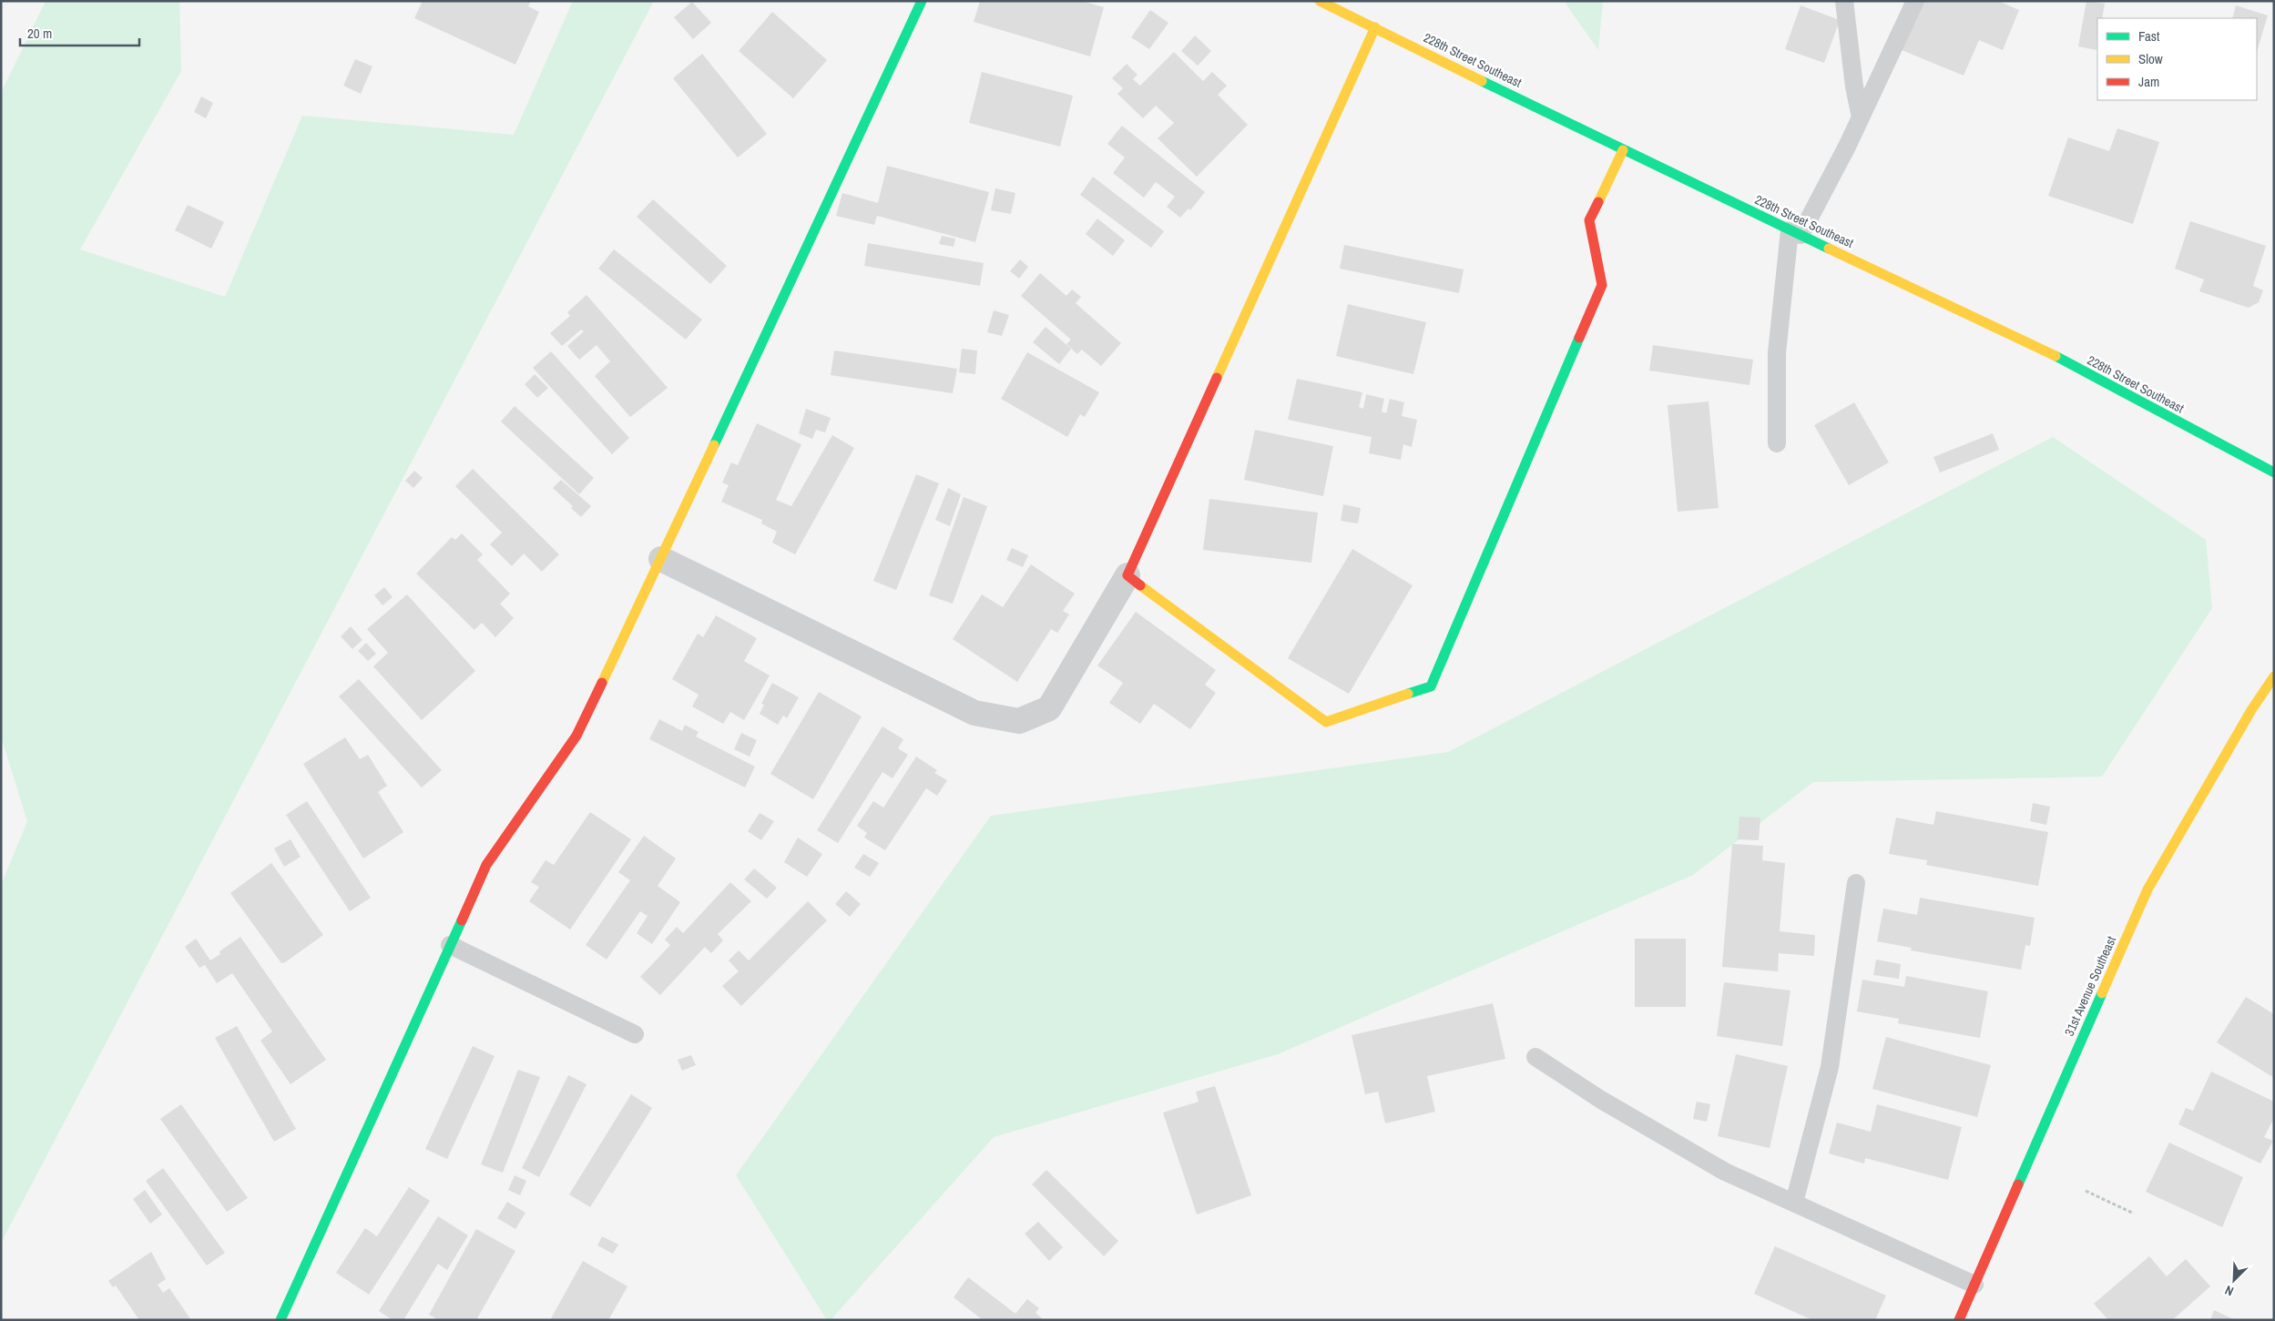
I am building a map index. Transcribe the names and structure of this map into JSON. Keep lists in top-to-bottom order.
{
  "streets": {
    "street": ["228th Street Southeast", "31st Avenue Southeast"]
  },
  "legend": ["Fast", "Slow", "Jam"],
  "scale_bar": "20 m",
  "north": "bottom left"
}
